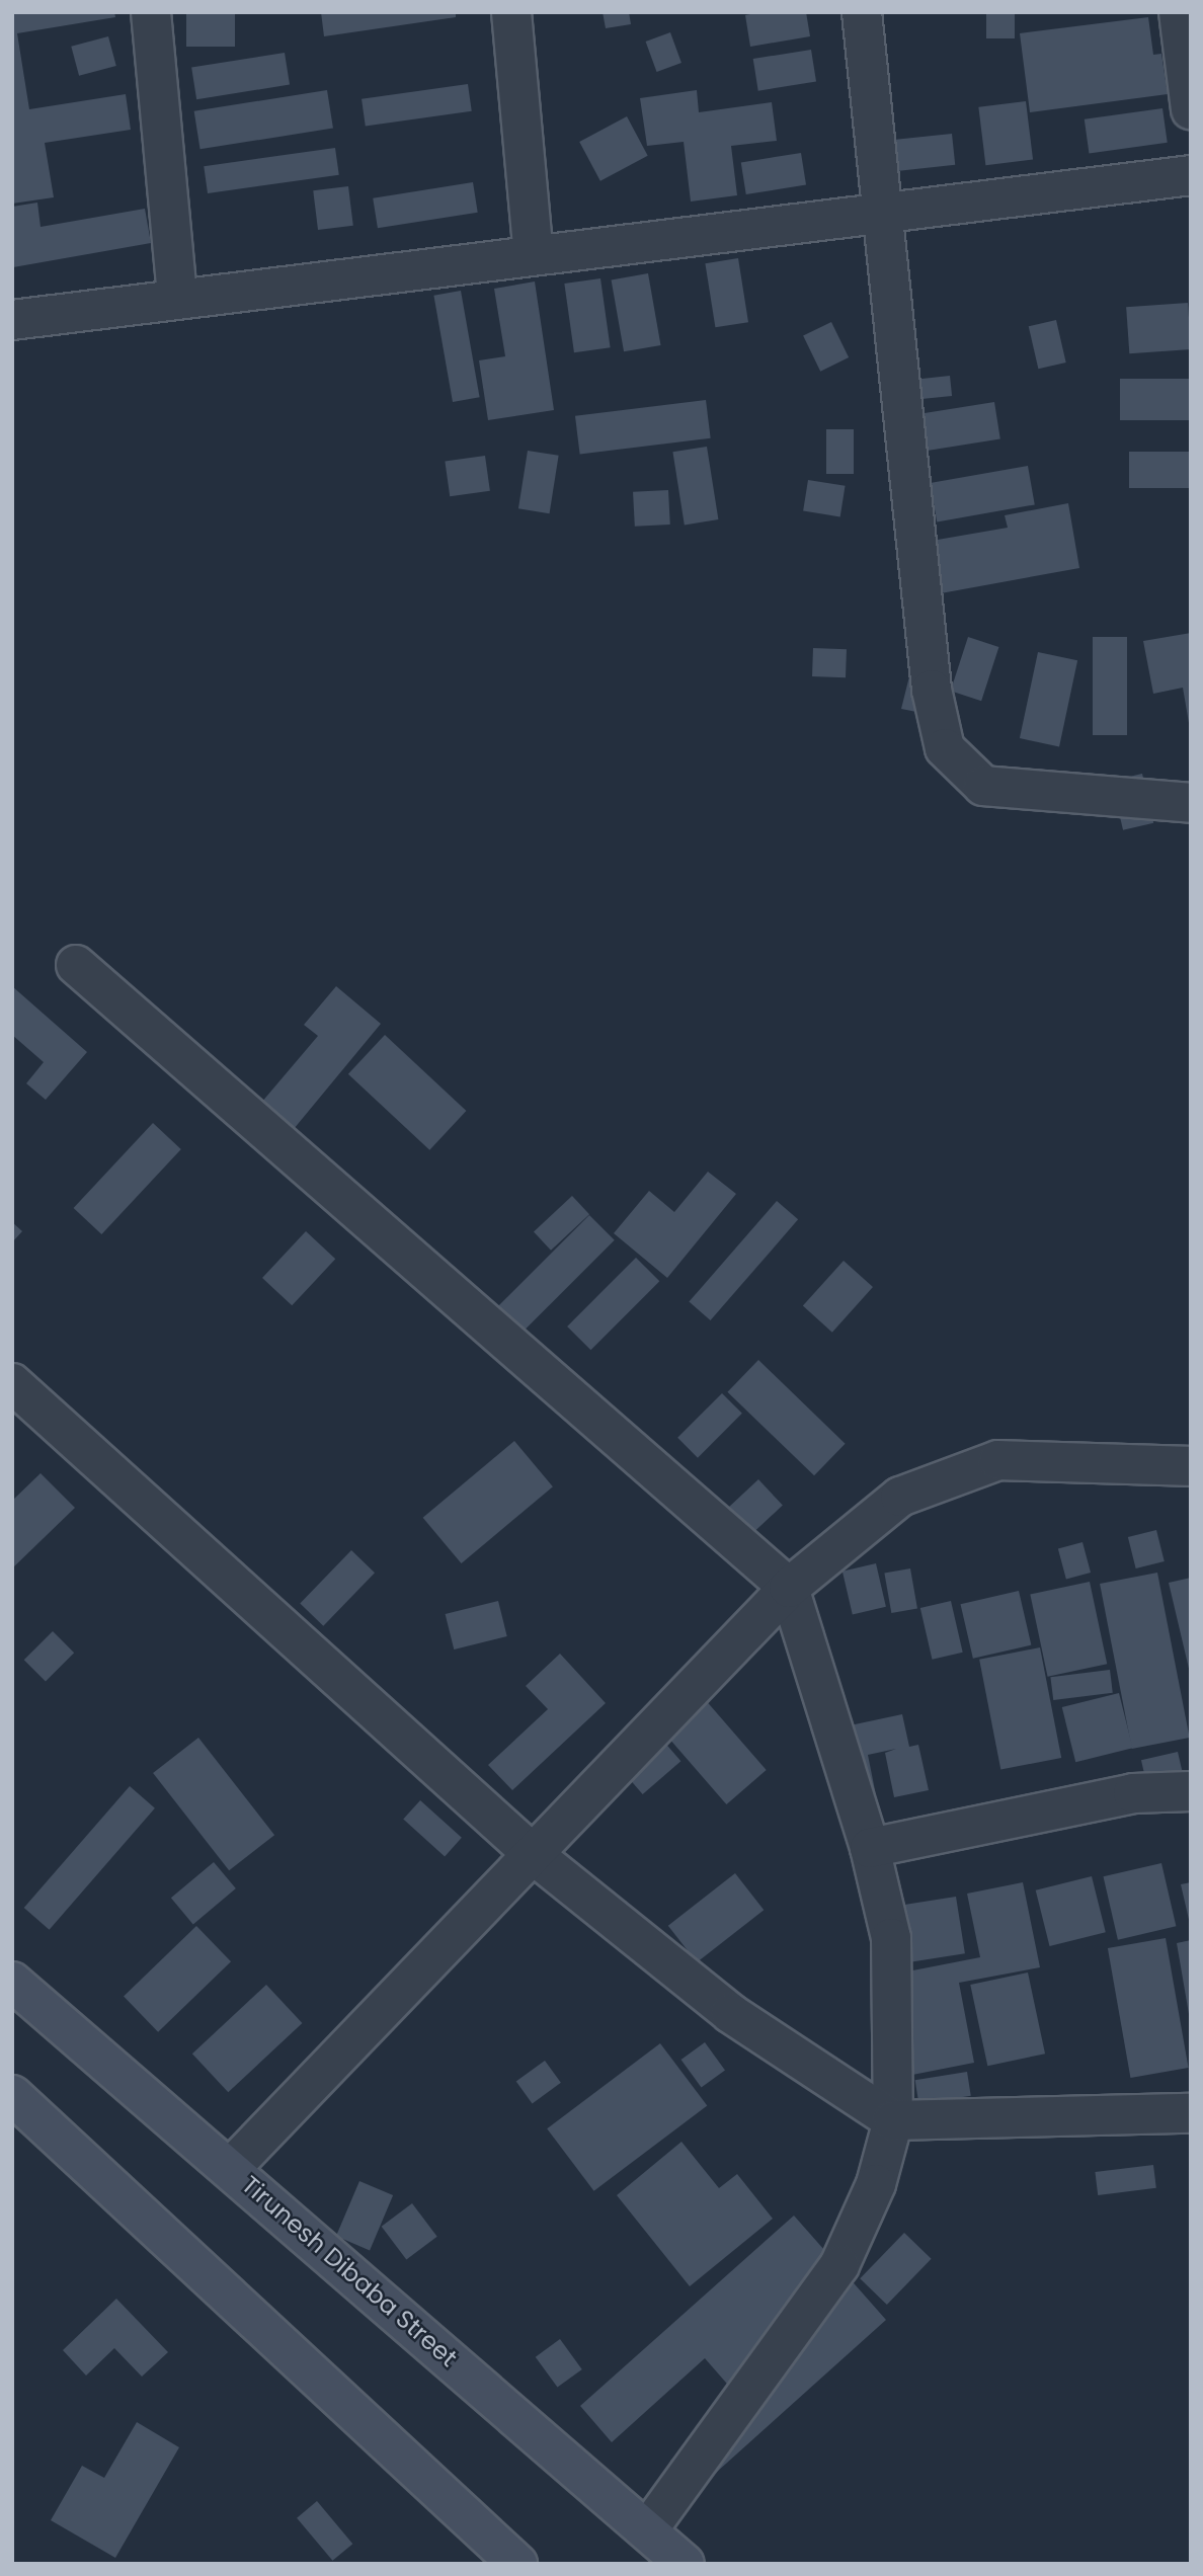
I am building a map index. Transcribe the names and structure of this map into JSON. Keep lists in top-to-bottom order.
{
  "streets": {
    "main road": ["Tirunesh Dibaba Street"]
  }
}
